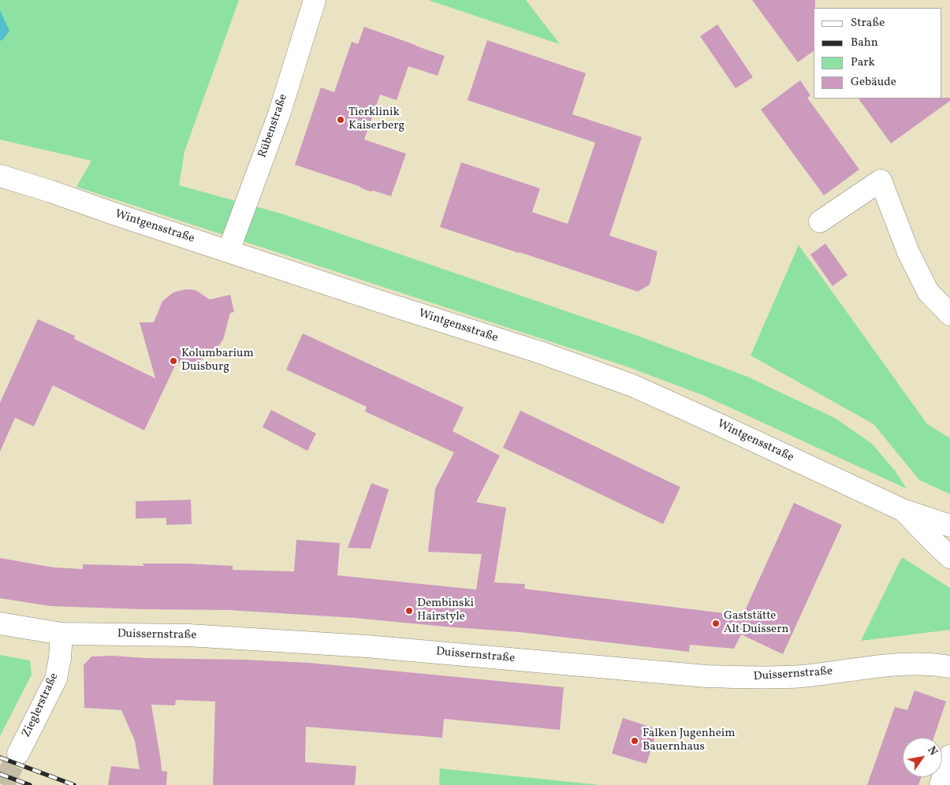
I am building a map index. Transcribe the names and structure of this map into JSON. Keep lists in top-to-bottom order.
{
  "streets": {
    "street": [
      "Rübenstraße",
      "Wintgensstraße",
      "Duissernstraße",
      "Zieglerstraße"
    ]
  },
  "crossings": [
    ["Rübenstraße", "Wintgensstraße"],
    ["Duissernstraße", "Zieglerstraße"]
  ],
  "places": [
    "Tierklinik Kaiserberg",
    "Kolumbarium Duisburg",
    "Dembinski Hairstyle",
    "Gaststätte Alt Duissern",
    "Falken Jugenheim Bauernhaus"
  ],
  "legend": [
    "Straße",
    "Bahn",
    "Park",
    "Gebäude"
  ],
  "north": "top right"
}
